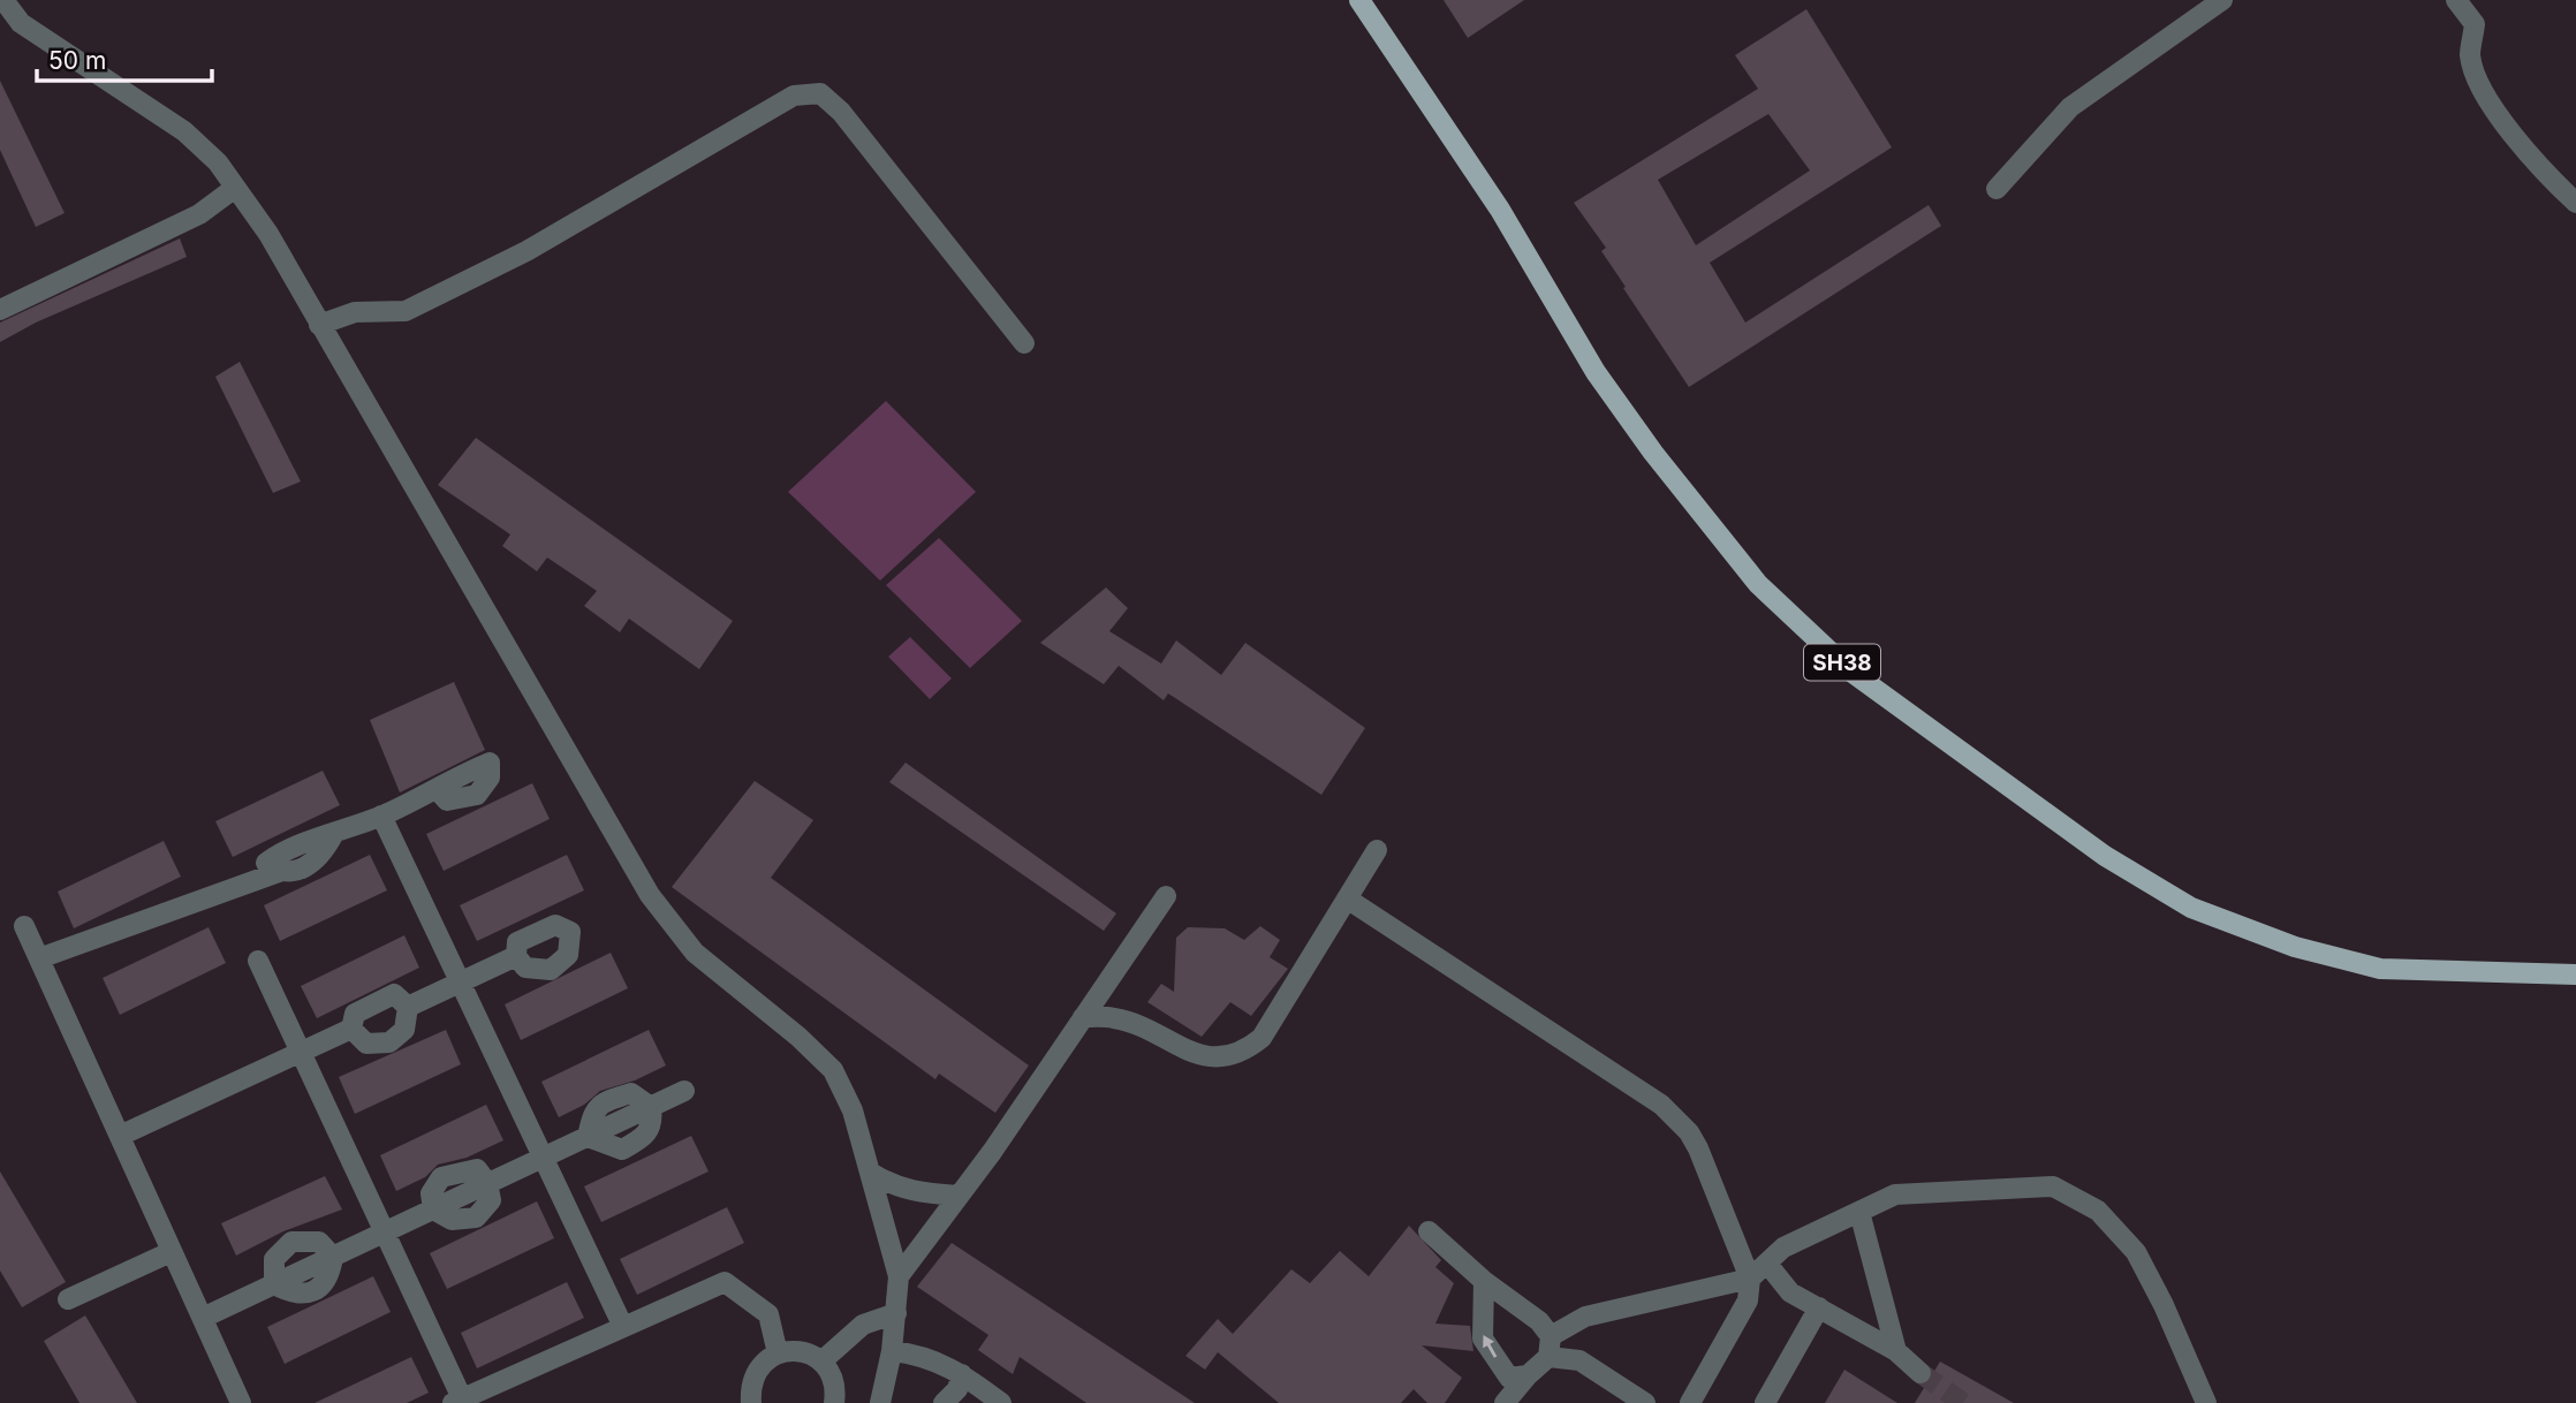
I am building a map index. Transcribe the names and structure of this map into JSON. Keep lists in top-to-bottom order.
{
  "streets": {
    "main road": ["SH38"]
  },
  "scale_bar": "50 m"
}
